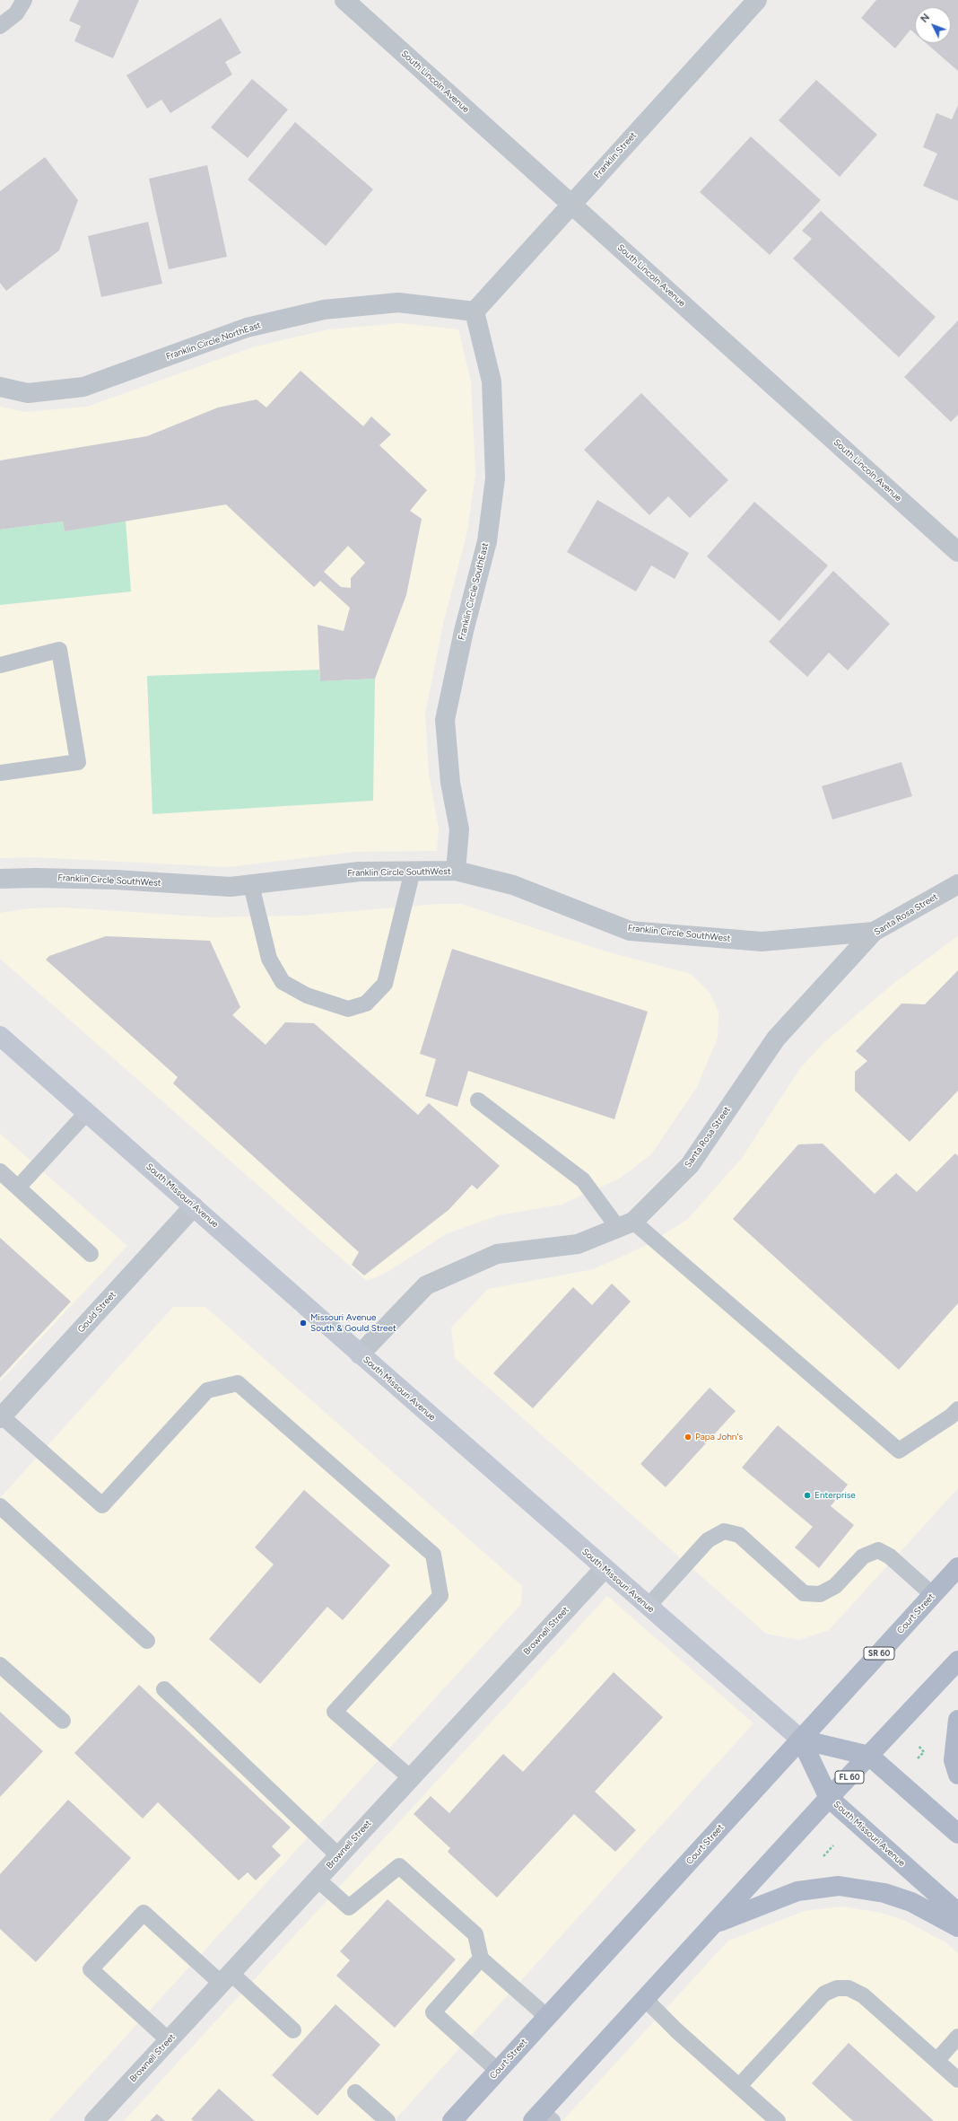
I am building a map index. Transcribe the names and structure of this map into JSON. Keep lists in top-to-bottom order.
{
  "streets": {
    "main road": [
      "South Missouri Avenue",
      "Court Street",
      "SR 60",
      "FL 60"
    ],
    "street": [
      "South Lincoln Avenue",
      "Franklin Street",
      "Franklin Circle NorthEast",
      "Franklin Circle SouthEast",
      "Franklin Circle SouthWest",
      "Santa Rosa Street",
      "Gould Street",
      "Brownell Street"
    ]
  },
  "crossings": [
    ["South Lincoln Avenue", "Franklin Street"],
    ["Franklin Street", "Franklin Circle NorthEast"],
    ["Franklin Street", "Franklin Circle SouthEast"],
    ["Franklin Circle NorthEast", "Franklin Circle SouthEast"],
    ["Franklin Circle SouthEast", "Franklin Circle SouthWest"],
    ["Franklin Circle SouthWest", "Santa Rosa Street"],
    ["Santa Rosa Street", "South Missouri Avenue"],
    ["South Missouri Avenue", "Gould Street"],
    ["South Missouri Avenue", "Court Street"],
    ["South Missouri Avenue", "Brownell Street"],
    ["South Missouri Avenue", "FL 60"]
  ],
  "places": ["Missouri Avenue South & Gould Street", "Papa John's", "Enterprise"],
  "north": "top left"
}
